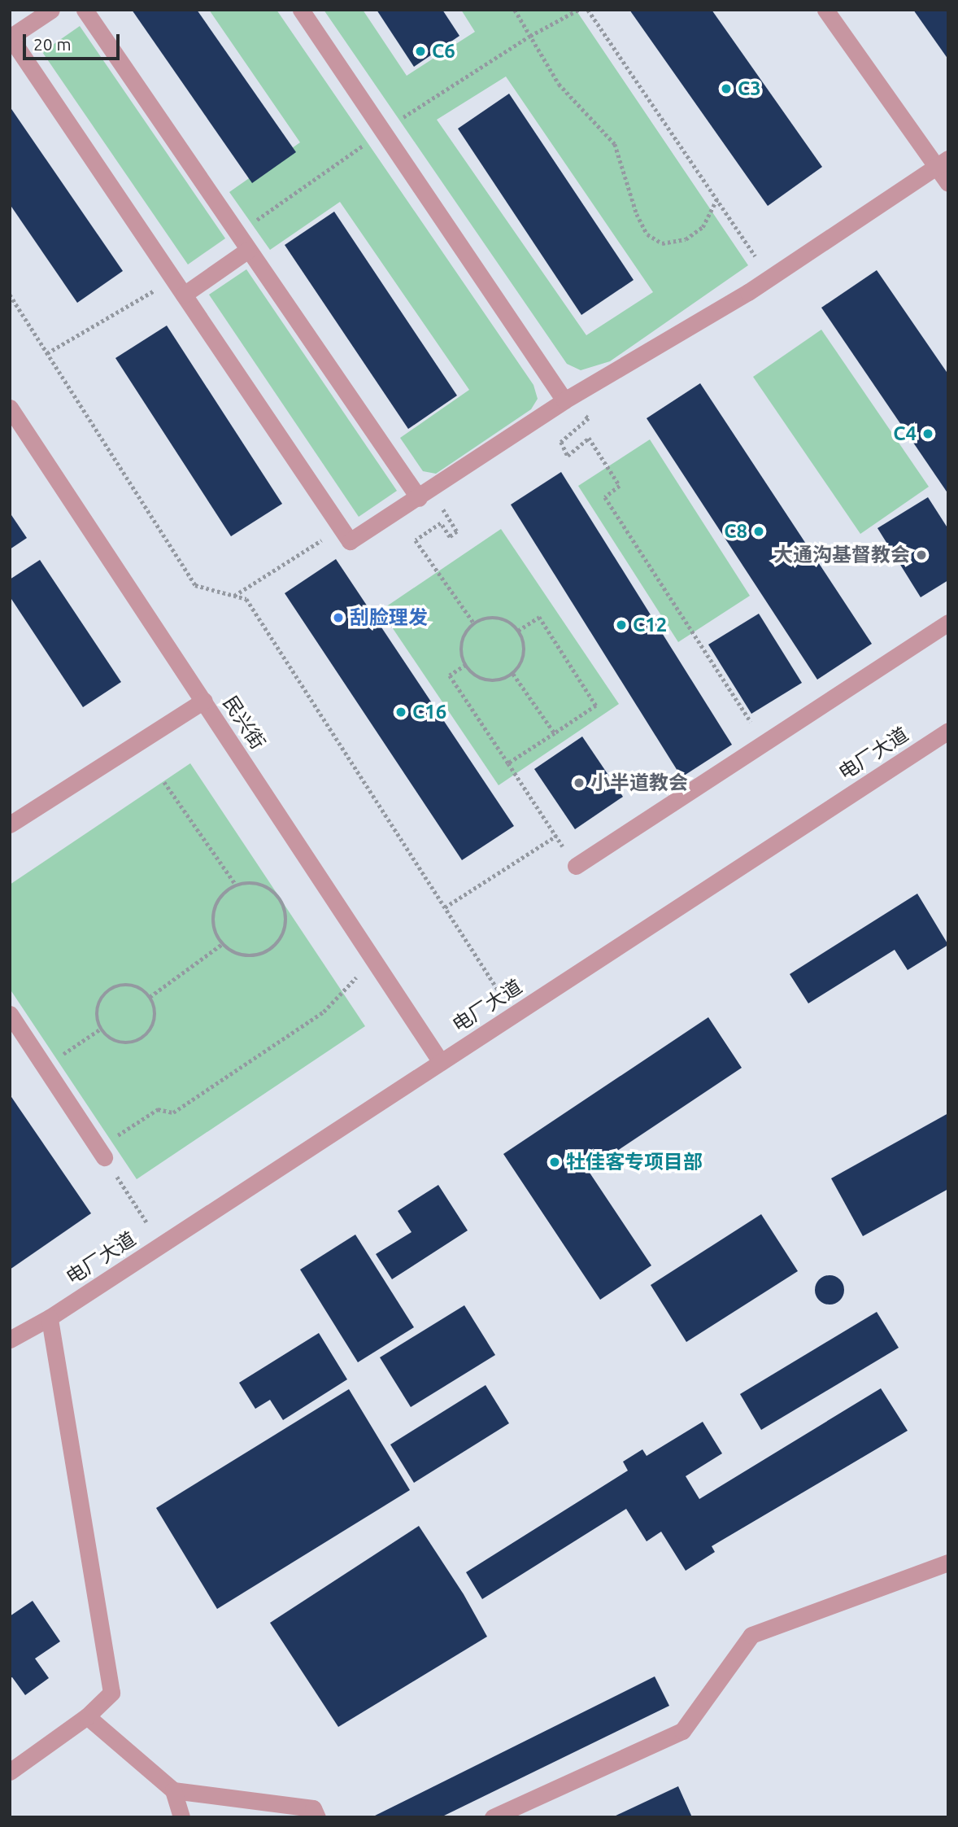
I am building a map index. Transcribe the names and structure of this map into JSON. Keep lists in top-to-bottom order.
{
  "streets": {
    "street": ["民兴街", "电厂大道"]
  },
  "crossings": [
    ["民兴街", "电厂大道"]
  ],
  "places": [
    "C6",
    "C3",
    "C4",
    "C8",
    "大通沟基督教会",
    "刮脸理发",
    "C12",
    "C16",
    "小半道教会",
    "牡佳客专项目部"
  ],
  "scale_bar": "20 m"
}
